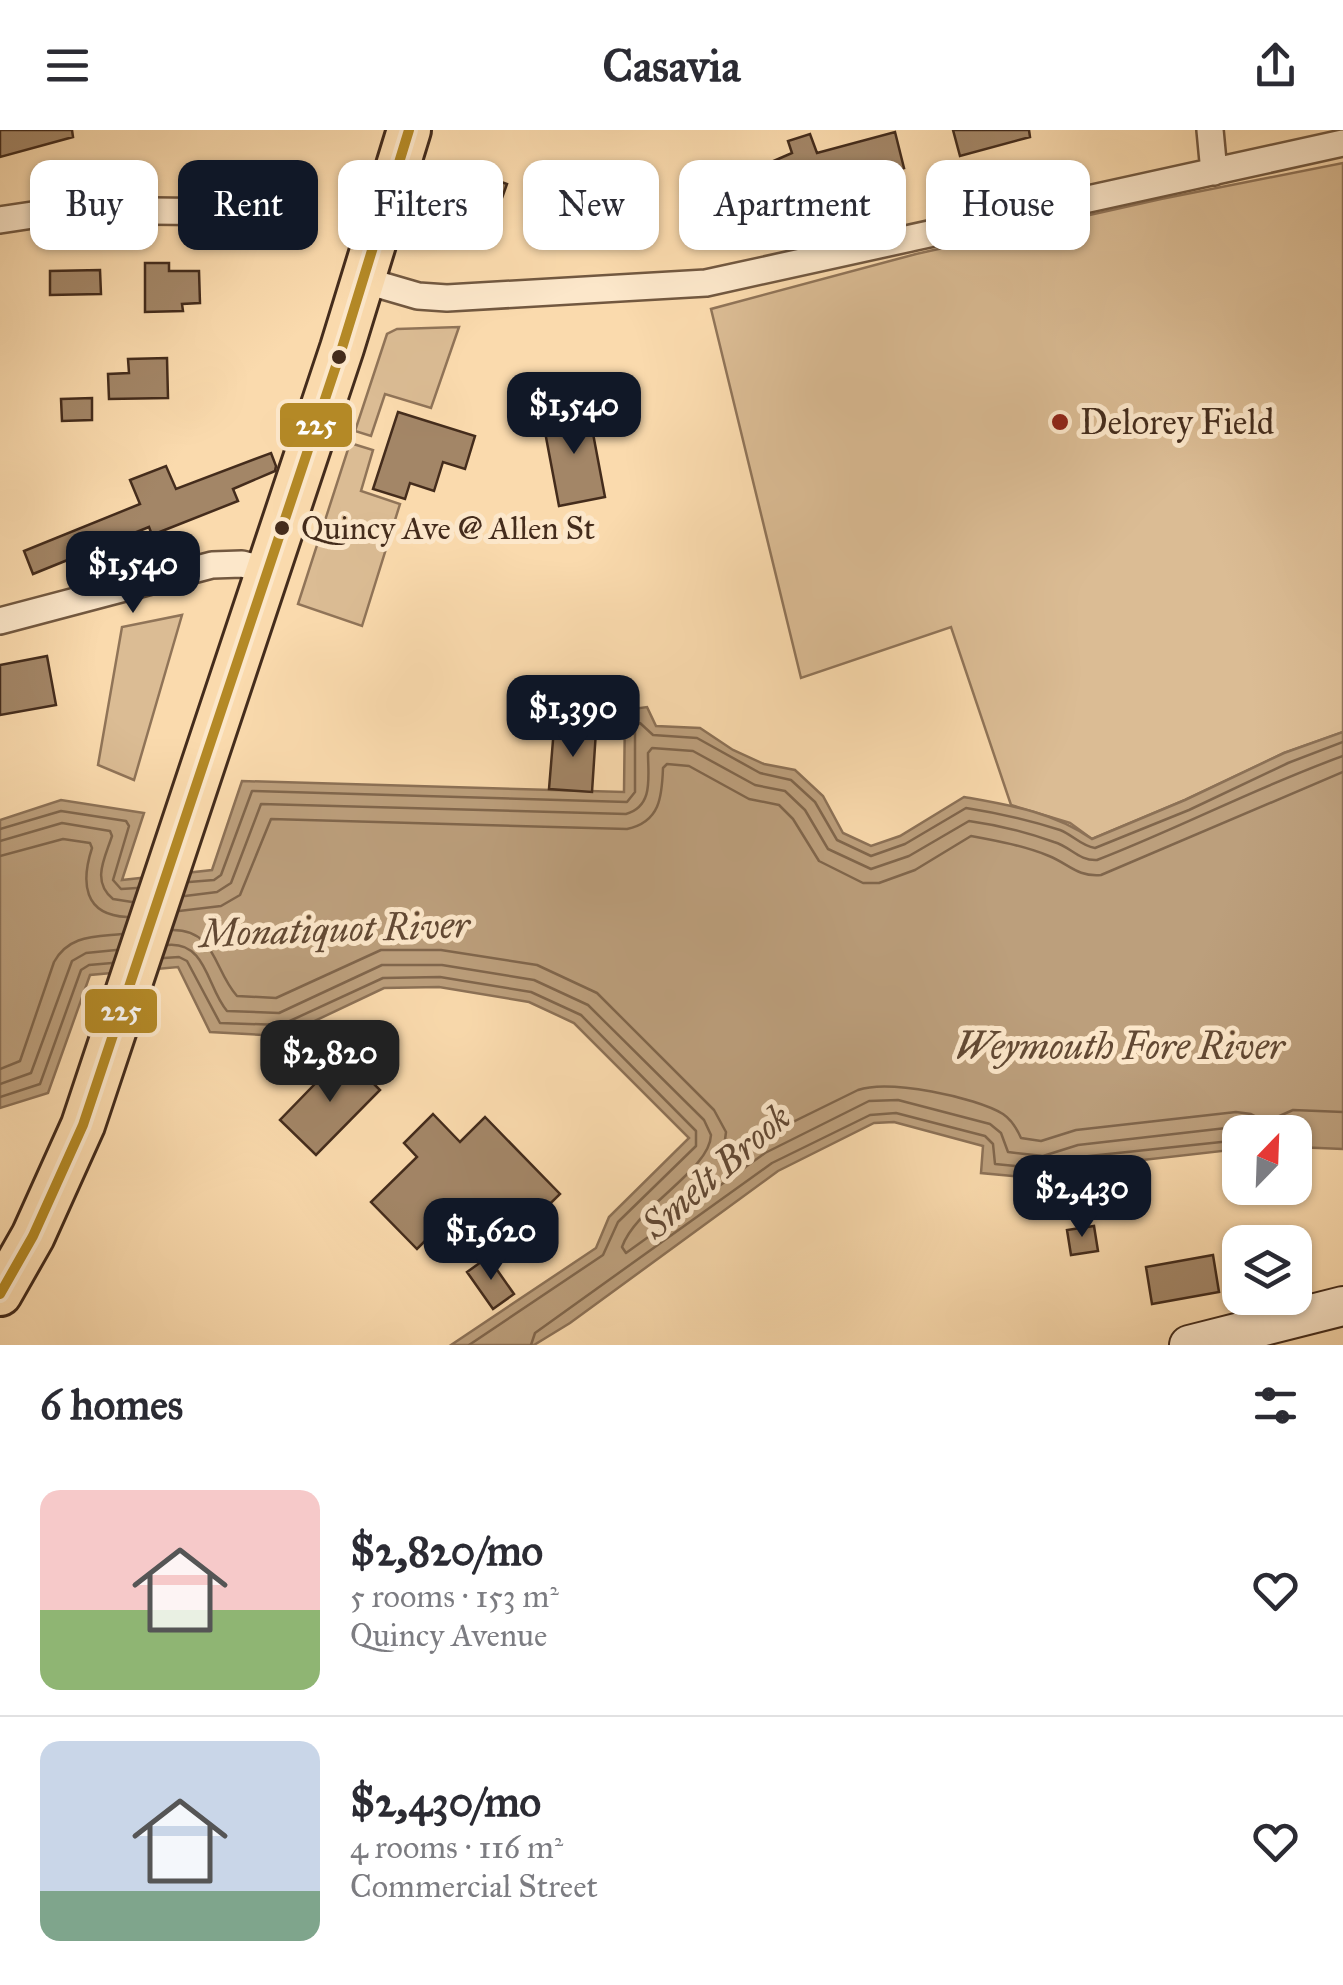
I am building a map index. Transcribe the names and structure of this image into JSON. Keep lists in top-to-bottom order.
{
  "water": ["Monatiquot River", "Weymouth Fore River", "Smelt Brook"],
  "places": ["Delorey Field", "Quincy Ave @ Allen St"],
  "lines": ["transit line 225"],
  "north": "top right",
  "page": {
    "header": "Casavia",
    "chip": [
      "Buy",
      "Rent",
      "Filters",
      "New",
      "Apartment",
      "House"
    ],
    "price": [
      "$1,540",
      "$1,540",
      "$1,390",
      "$2,820",
      "$2,430",
      "$1,620"
    ],
    "heading": "6 homes",
    "list": [
      {
        "name": "$2,820/mo",
        "note": "5 rooms · 153 m² · Quincy Avenue"
      },
      {
        "name": "$2,430/mo",
        "note": "4 rooms · 116 m² · Commercial Street"
      }
    ]
  }
}
